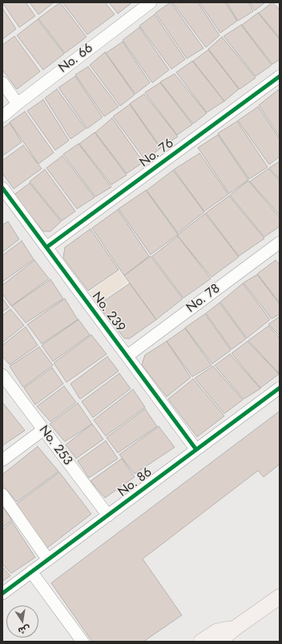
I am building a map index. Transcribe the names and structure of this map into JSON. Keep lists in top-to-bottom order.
{
  "streets": {
    "street": [
      "No. 66",
      "No. 76",
      "No. 78",
      "No. 239",
      "No. 253",
      "No. 86"
    ]
  },
  "crossings": [
    ["No. 76", "No. 239"],
    ["No. 78", "No. 239"],
    ["No. 239", "No. 86"],
    ["No. 253", "No. 86"]
  ],
  "north": "bottom"
}
